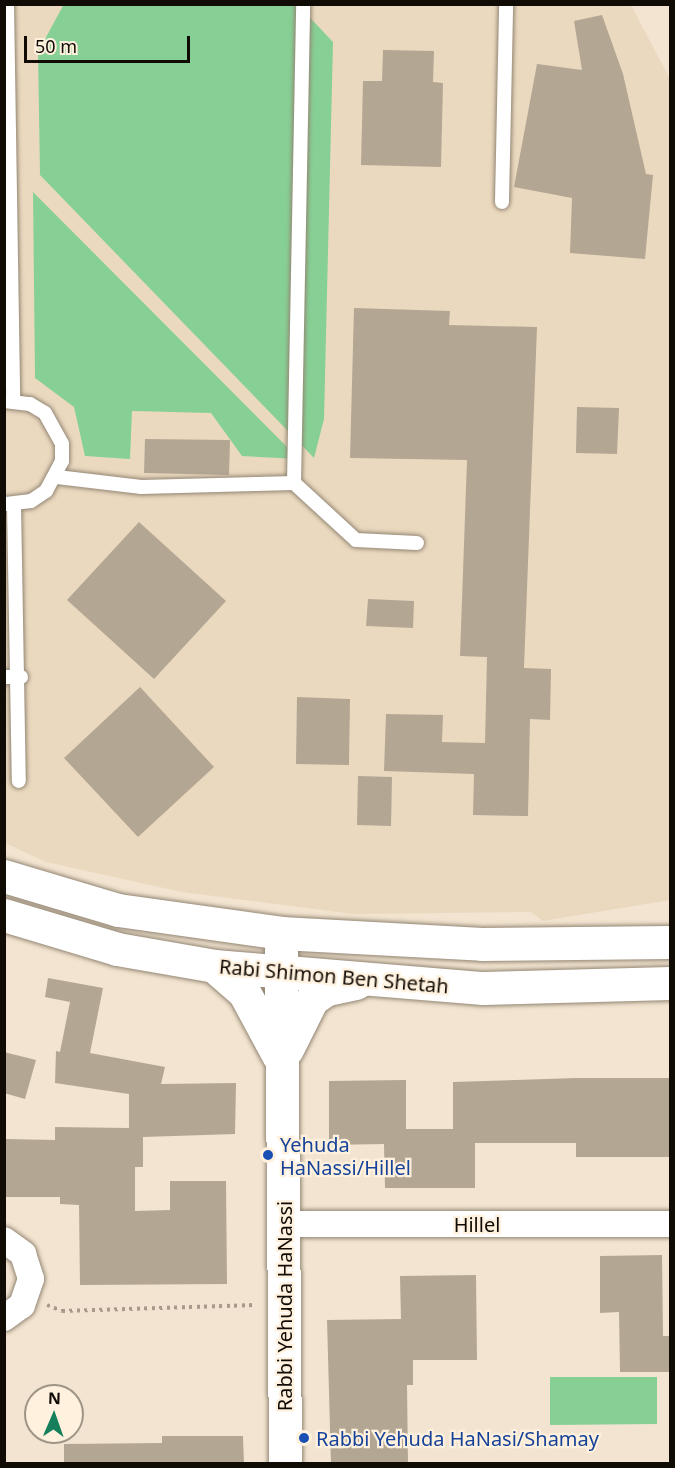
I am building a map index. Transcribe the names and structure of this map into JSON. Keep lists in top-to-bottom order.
{
  "streets": {
    "street": ["Rabi Shimon Ben Shetah", "Hillel", "Rabbi Yehuda HaNassi"]
  },
  "crossings": [
    ["Rabi Shimon Ben Shetah", "Rabbi Yehuda HaNassi"],
    ["Hillel", "Rabbi Yehuda HaNassi"]
  ],
  "places": ["Yehuda HaNassi/Hillel", "Rabbi Yehuda HaNasi/Shamay"],
  "scale_bar": "50 m",
  "north": "top"
}
